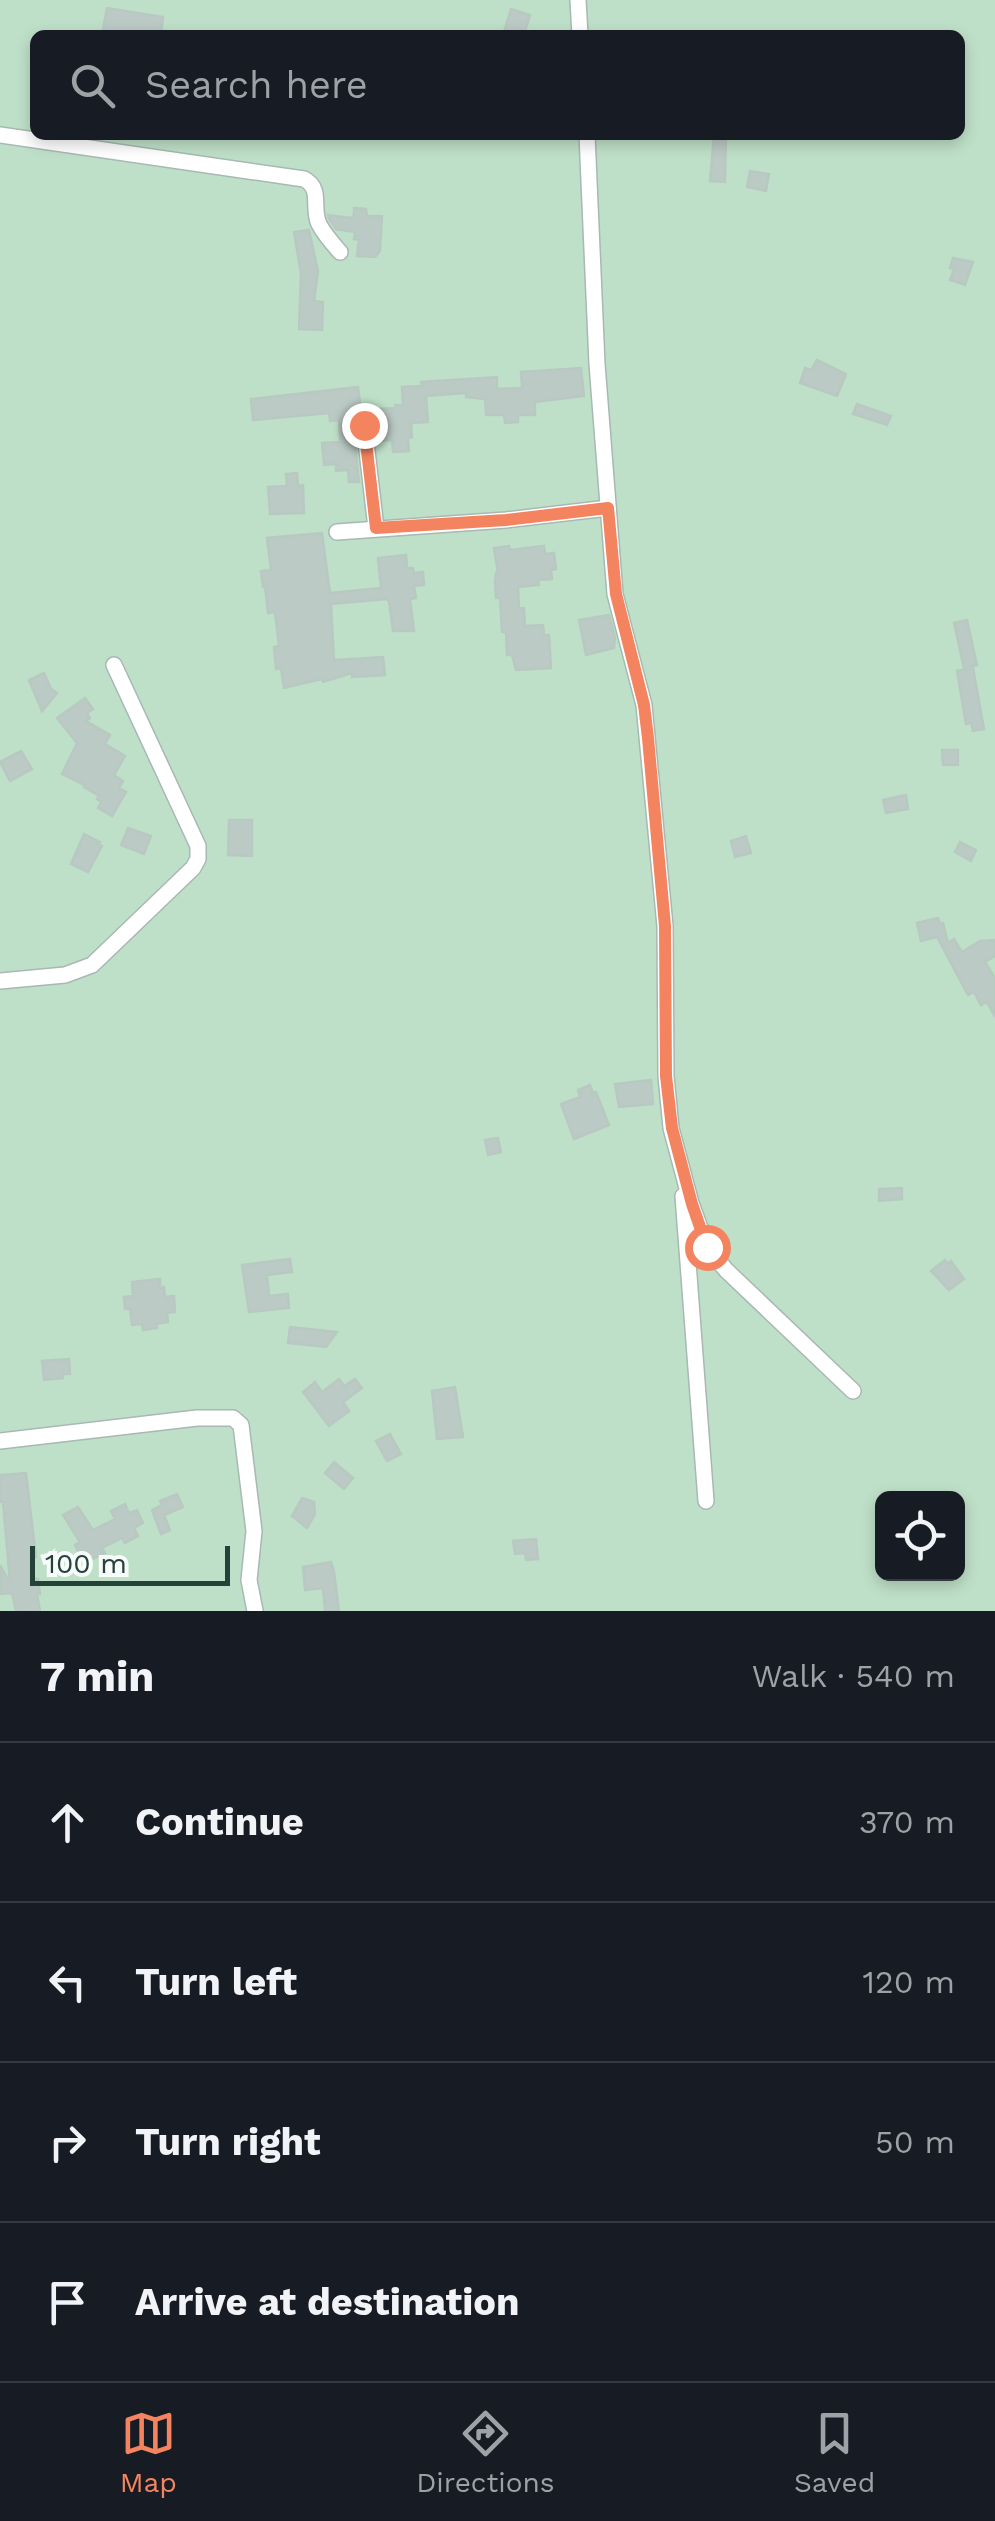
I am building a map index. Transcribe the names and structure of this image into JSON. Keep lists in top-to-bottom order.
{
  "scale_bar": "100 m",
  "page": {
    "search": "Search here",
    "scale": "100 m",
    "heading": ["7 min", "Walk · 540 m"],
    "list": [
      ["Continue", "370 m"],
      ["Turn left", "120 m"],
      ["Turn right", "50 m"],
      "Arrive at destination"
    ],
    "nav": ["Map", "Directions", "Saved"]
  }
}
